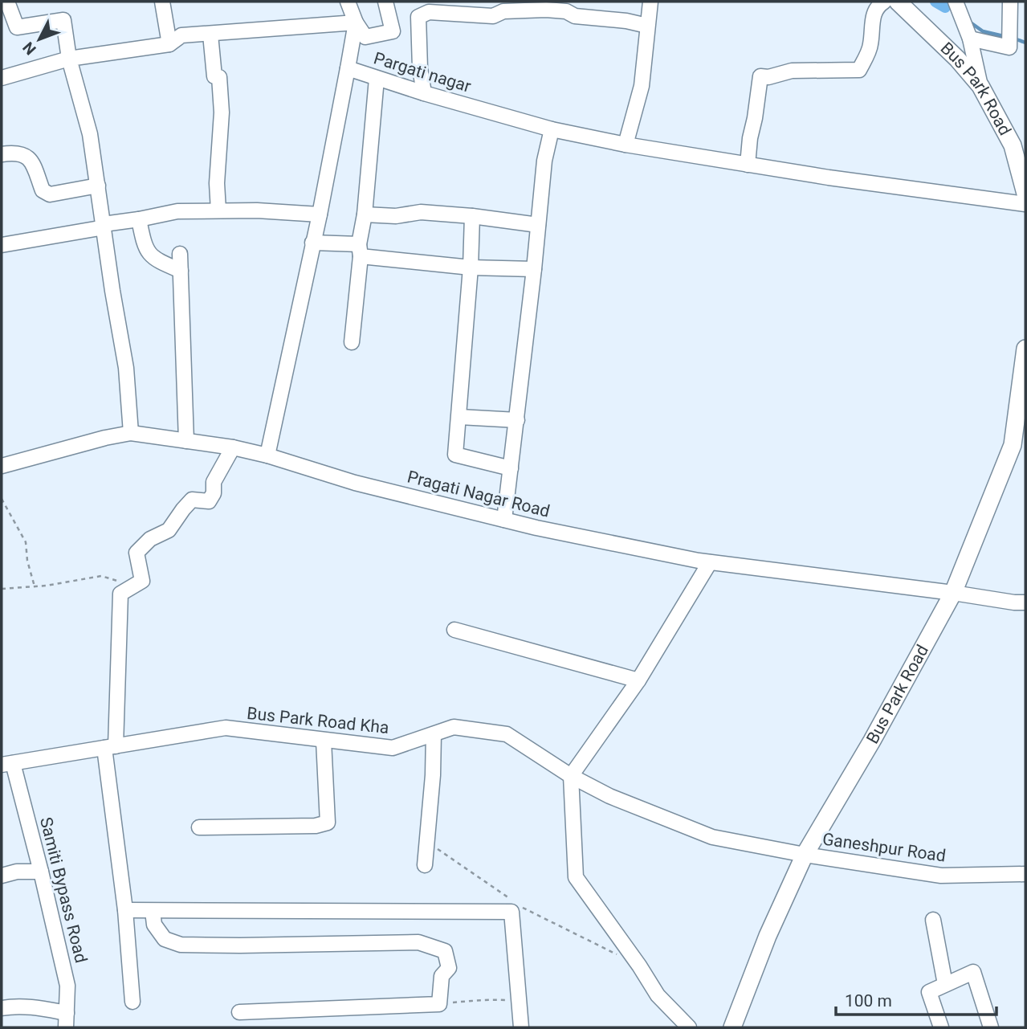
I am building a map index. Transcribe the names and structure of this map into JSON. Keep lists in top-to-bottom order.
{
  "streets": {
    "main road": ["Bus Park Road"],
    "street": [
      "Pargati nagar",
      "Pragati Nagar Road",
      "Bus Park Road Kha",
      "Ganeshpur Road",
      "Samiti Bypass Road"
    ]
  },
  "crossings": [
    ["Bus Park Road", "Pragati Nagar Road"],
    ["Bus Park Road", "Bus Park Road Kha"],
    ["Bus Park Road", "Ganeshpur Road"],
    ["Bus Park Road Kha", "Ganeshpur Road"],
    ["Bus Park Road Kha", "Samiti Bypass Road"]
  ],
  "scale_bar": "100 m",
  "north": "bottom left"
}
